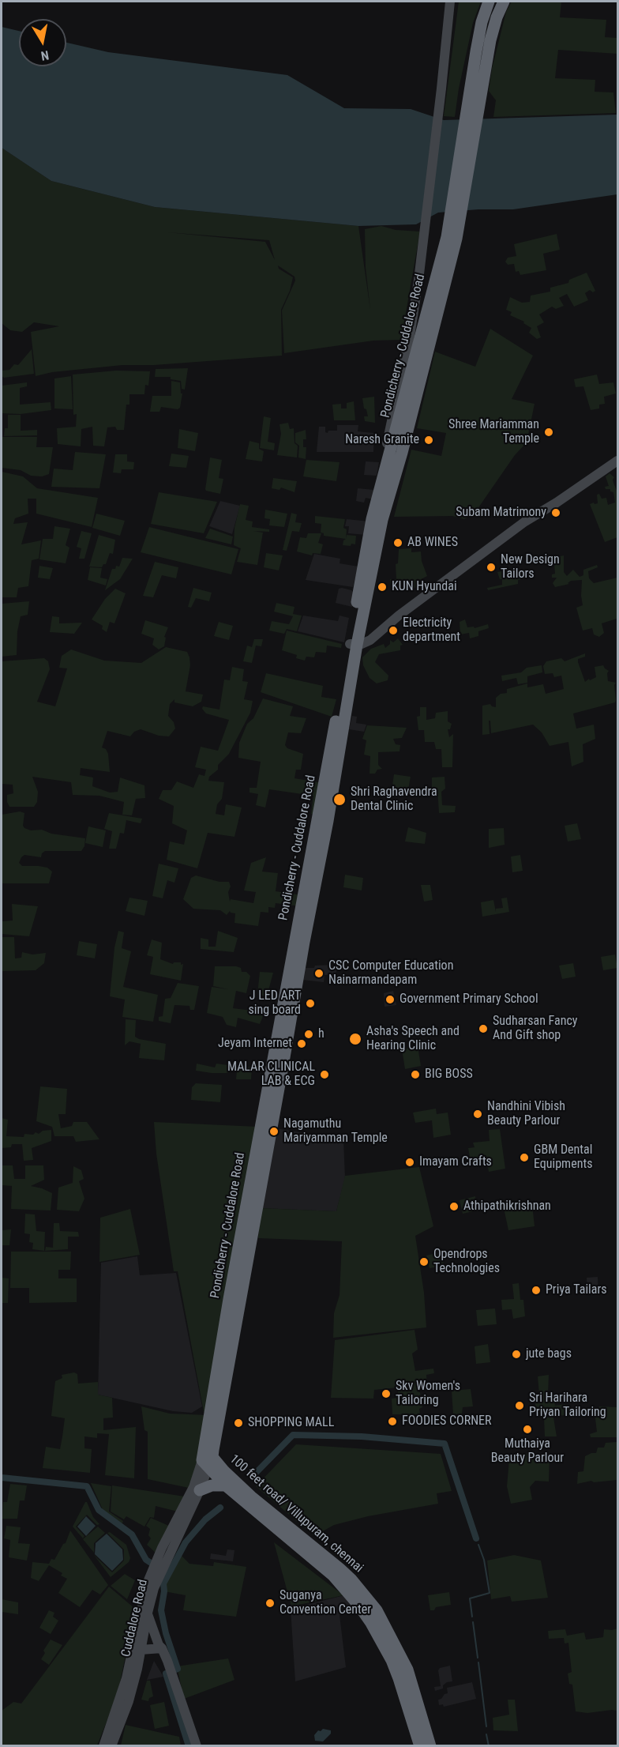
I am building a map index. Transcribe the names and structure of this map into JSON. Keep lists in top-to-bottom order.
{
  "streets": {
    "highway": ["Pondicherry - Cuddalore Road", "100 feet road/ Villupuram, chennai"],
    "main road": ["Cuddalore Road"]
  },
  "crossings": [
    ["Pondicherry - Cuddalore Road", "100 feet road/ Villupuram, chennai"],
    ["Pondicherry - Cuddalore Road", "Cuddalore Road"],
    ["100 feet road/ Villupuram, chennai", "Cuddalore Road"]
  ],
  "places": [
    "Shree Mariamman Temple",
    "Naresh Granite",
    "Subam Matrimony",
    "AB WINES",
    "New Design Tailors",
    "KUN Hyundai",
    "Electricity department",
    "Shri Raghavendra Dental Clinic",
    "CSC Computer Education Nainarmandapam",
    "Government Primary School",
    "J LED ART sing board",
    "Sudharsan Fancy And Gift shop",
    "h",
    "Asha's Speech and Hearing Clinic",
    "Jeyam Internet",
    "MALAR CLINICAL LAB & ECG",
    "BIG BOSS",
    "Nandhini Vibish Beauty Parlour",
    "Nagamuthu Mariyamman Temple",
    "GBM Dental Equipments",
    "Imayam Crafts",
    "Athipathikrishnan",
    "Opendrops Technologies",
    "Priya Tailars",
    "jute bags",
    "Skv Women's Tailoring",
    "Sri Harihara Priyan Tailoring",
    "FOODIES CORNER",
    "SHOPPING MALL",
    "Muthaiya Beauty Parlour",
    "Suganya Convention Center"
  ],
  "north": "bottom"
}
